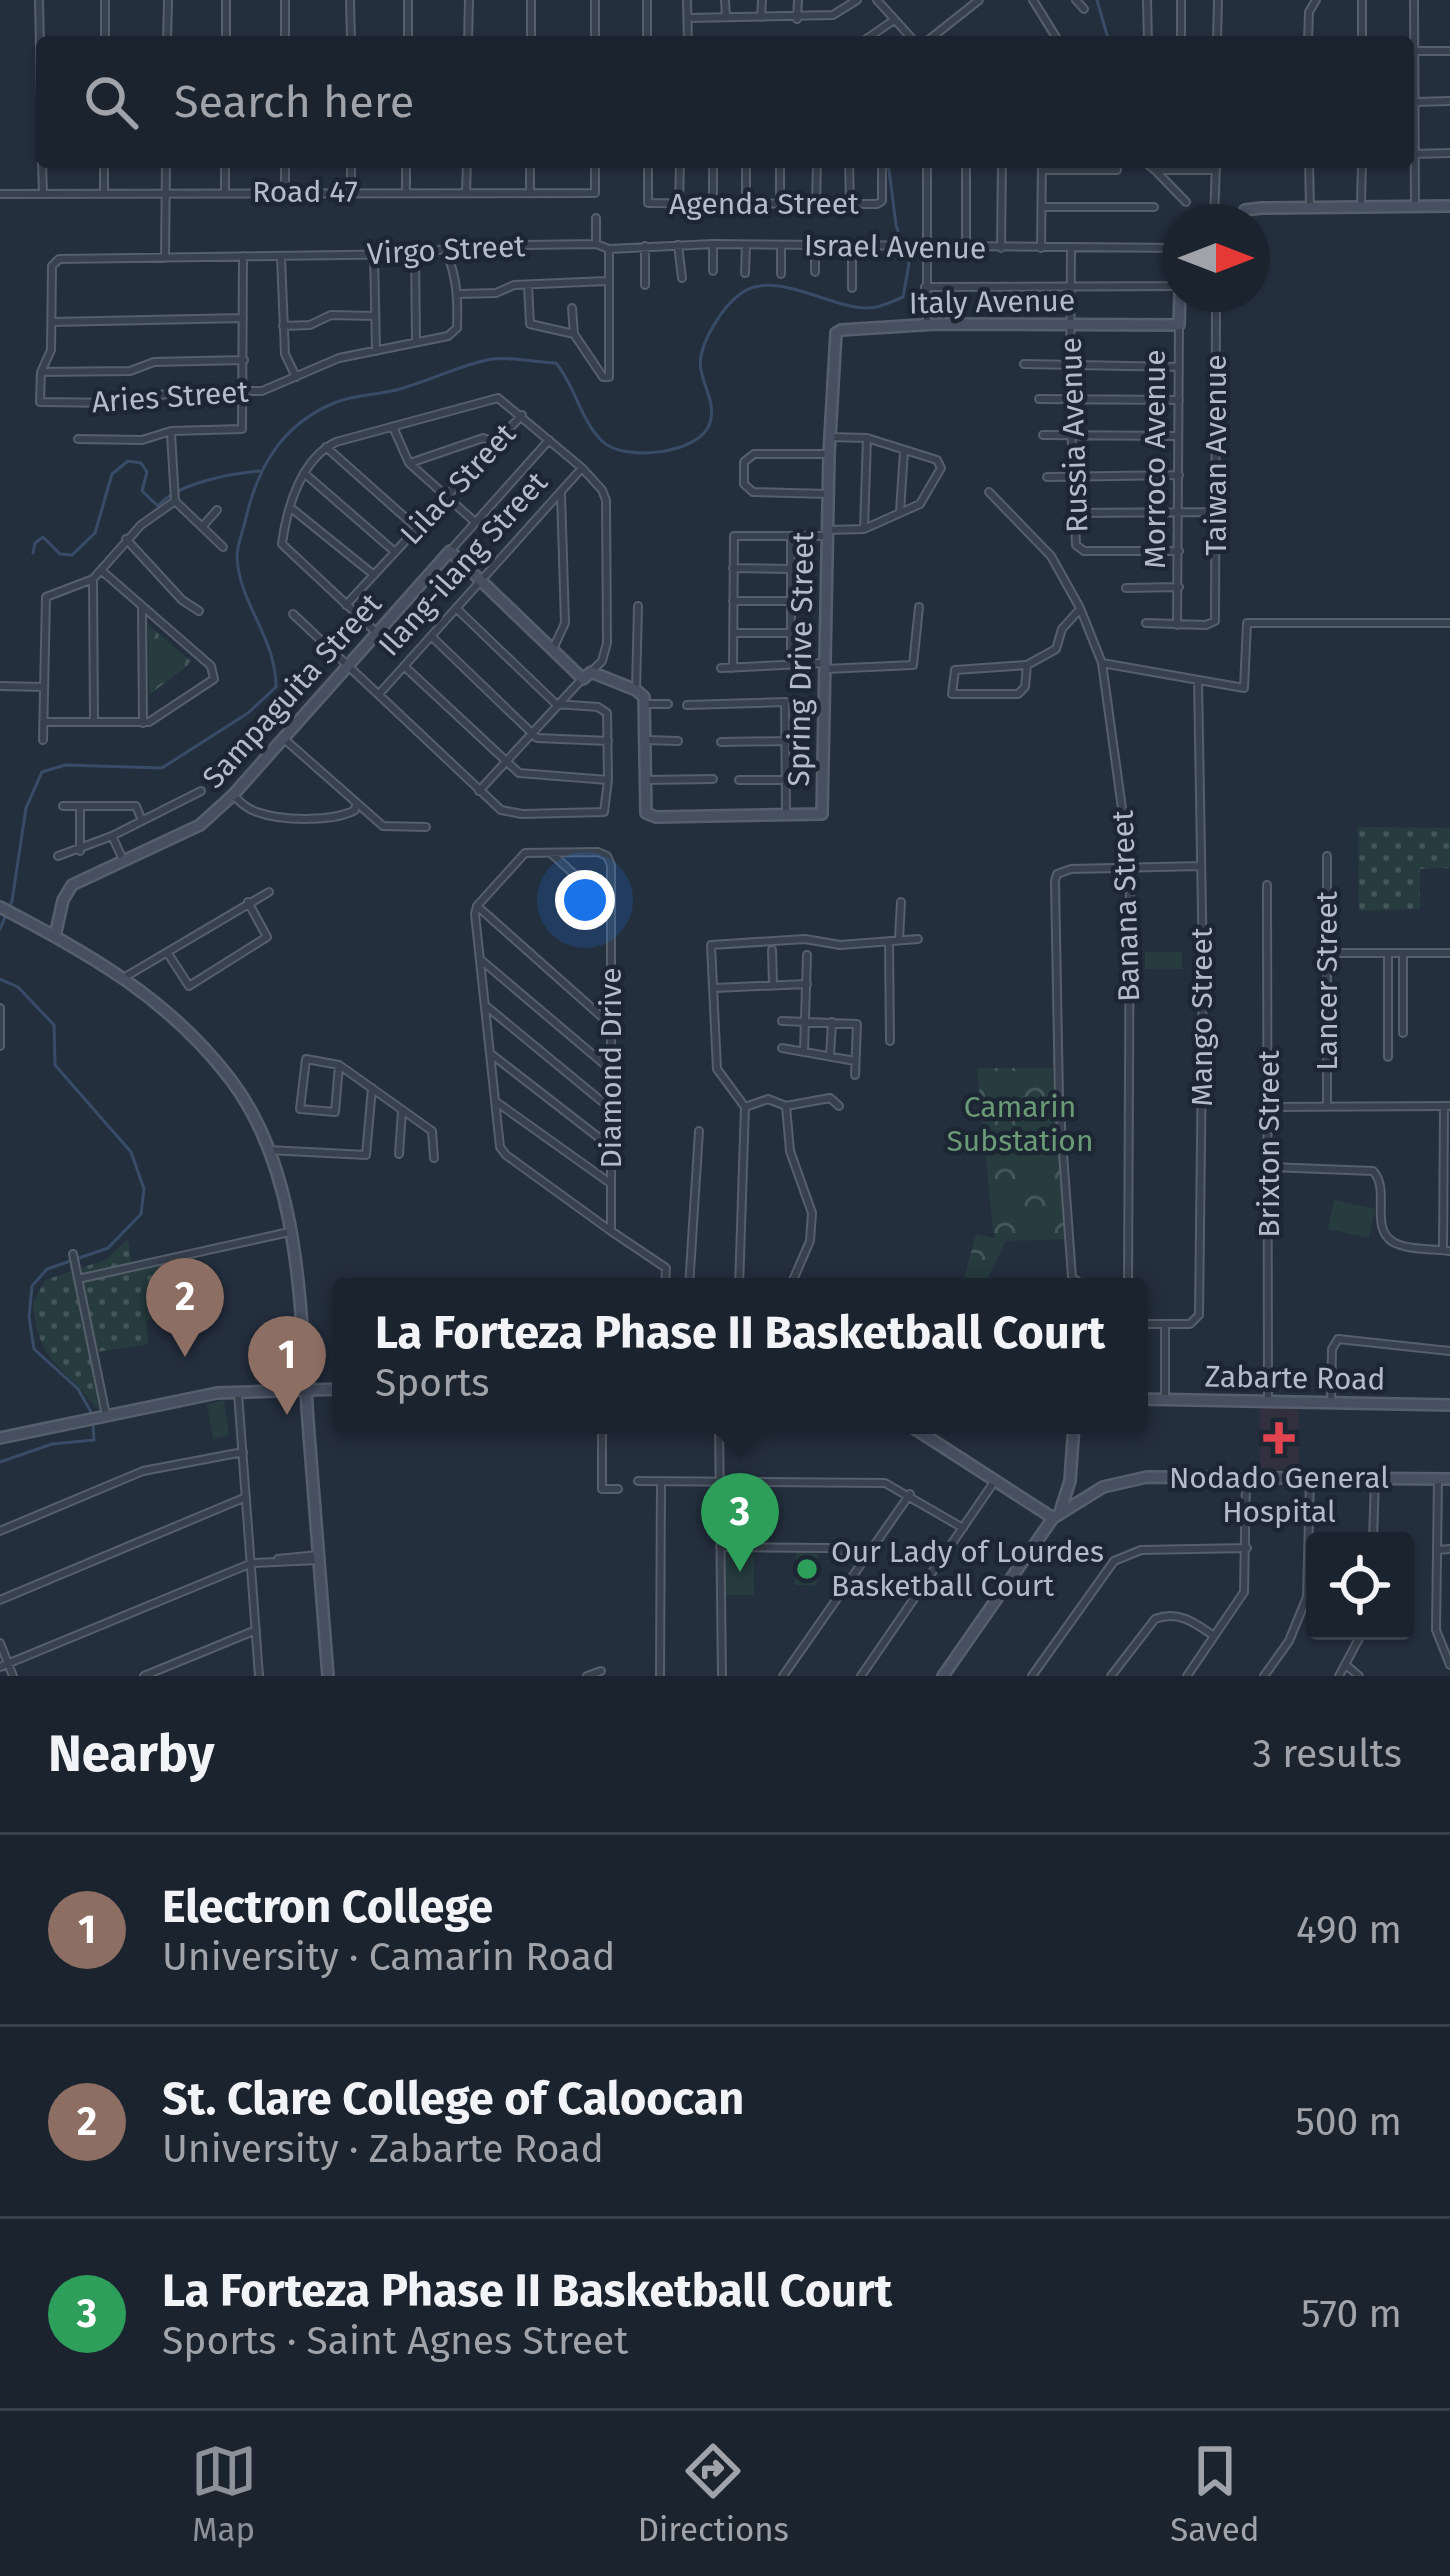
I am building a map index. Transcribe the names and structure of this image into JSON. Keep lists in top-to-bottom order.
{
  "streets": {
    "main road": [
      "Italy Avenue",
      "Morroco Avenue",
      "Spring Drive Street",
      "Sampaguita Street",
      "Zabarte Road"
    ],
    "street": [
      "Road 47",
      "Agenda Street",
      "Israel Avenue",
      "Virgo Street",
      "Aries Street",
      "Russia Avenue",
      "Taiwan Avenue",
      "Lilac Street",
      "Ilang-ilang Street",
      "Banana Street",
      "Lancer Street",
      "Mango Street",
      "Diamond Drive",
      "Brixton Street"
    ]
  },
  "crossings": [
    ["Israel Avenue", "Virgo Street"],
    ["Israel Avenue", "Russia Avenue"],
    ["Italy Avenue", "Russia Avenue"],
    ["Italy Avenue", "Morroco Avenue"],
    ["Italy Avenue", "Spring Drive Street"],
    ["Russia Avenue", "Morroco Avenue"],
    ["Taiwan Avenue", "Morroco Avenue"],
    ["Brixton Street", "Zabarte Road"]
  ],
  "parks": ["Camarin Substation"],
  "places": {
    "health": ["Nodado General Hospital"],
    "other": ["Our Lady of Lourdes Basketball Court"]
  },
  "north": "right",
  "page": {
    "search": "Search here",
    "pins": ["2", "1", "3"],
    "popup": ["La Forteza Phase II Basketball Court", "Sports"],
    "heading": ["Nearby", "3 results"],
    "list": [
      {
        "mark": "1",
        "name": "Electron College",
        "note": "University · Camarin Road",
        "value": "490 m"
      },
      {
        "mark": "2",
        "name": "St. Clare College of Caloocan",
        "note": "University · Zabarte Road",
        "value": "500 m"
      },
      {
        "mark": "3",
        "name": "La Forteza Phase II Basketball Court",
        "note": "Sports · Saint Agnes Street",
        "value": "570 m"
      }
    ],
    "nav": ["Map", "Directions", "Saved"]
  }
}
